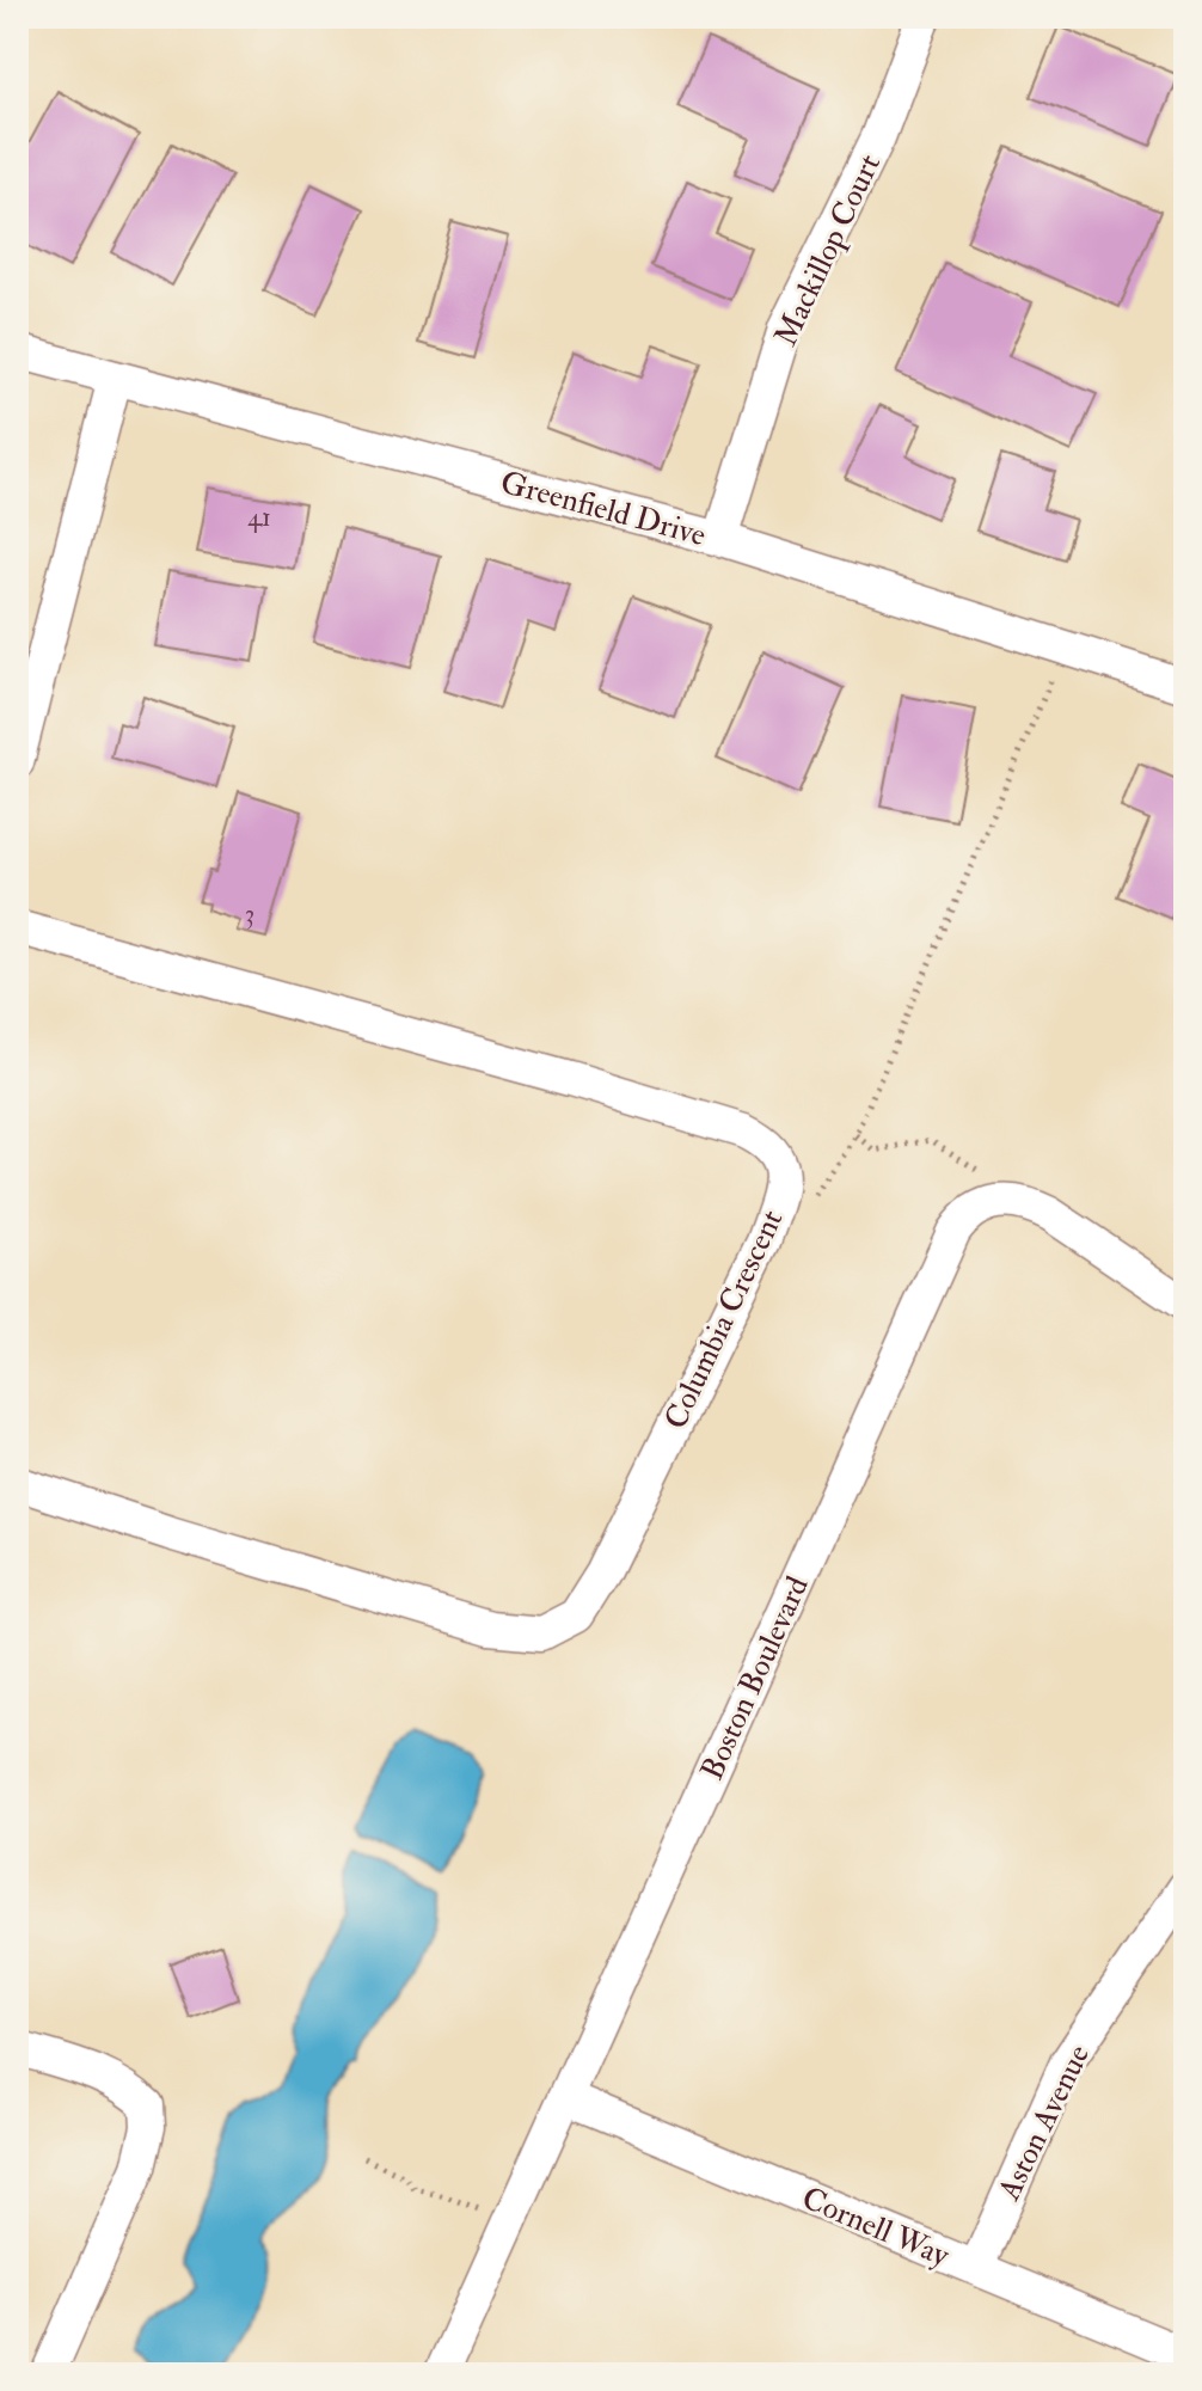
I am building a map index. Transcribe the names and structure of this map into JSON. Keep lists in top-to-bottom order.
{
  "streets": {
    "street": [
      "Mackillop Court",
      "Greenfield Drive",
      "Columbia Crescent",
      "Boston Boulevard",
      "Aston Avenue",
      "Cornell Way"
    ]
  },
  "crossings": [
    ["Mackillop Court", "Greenfield Drive"],
    ["Boston Boulevard", "Cornell Way"],
    ["Aston Avenue", "Cornell Way"]
  ],
  "house_numbers": ["41", "3"]
}
